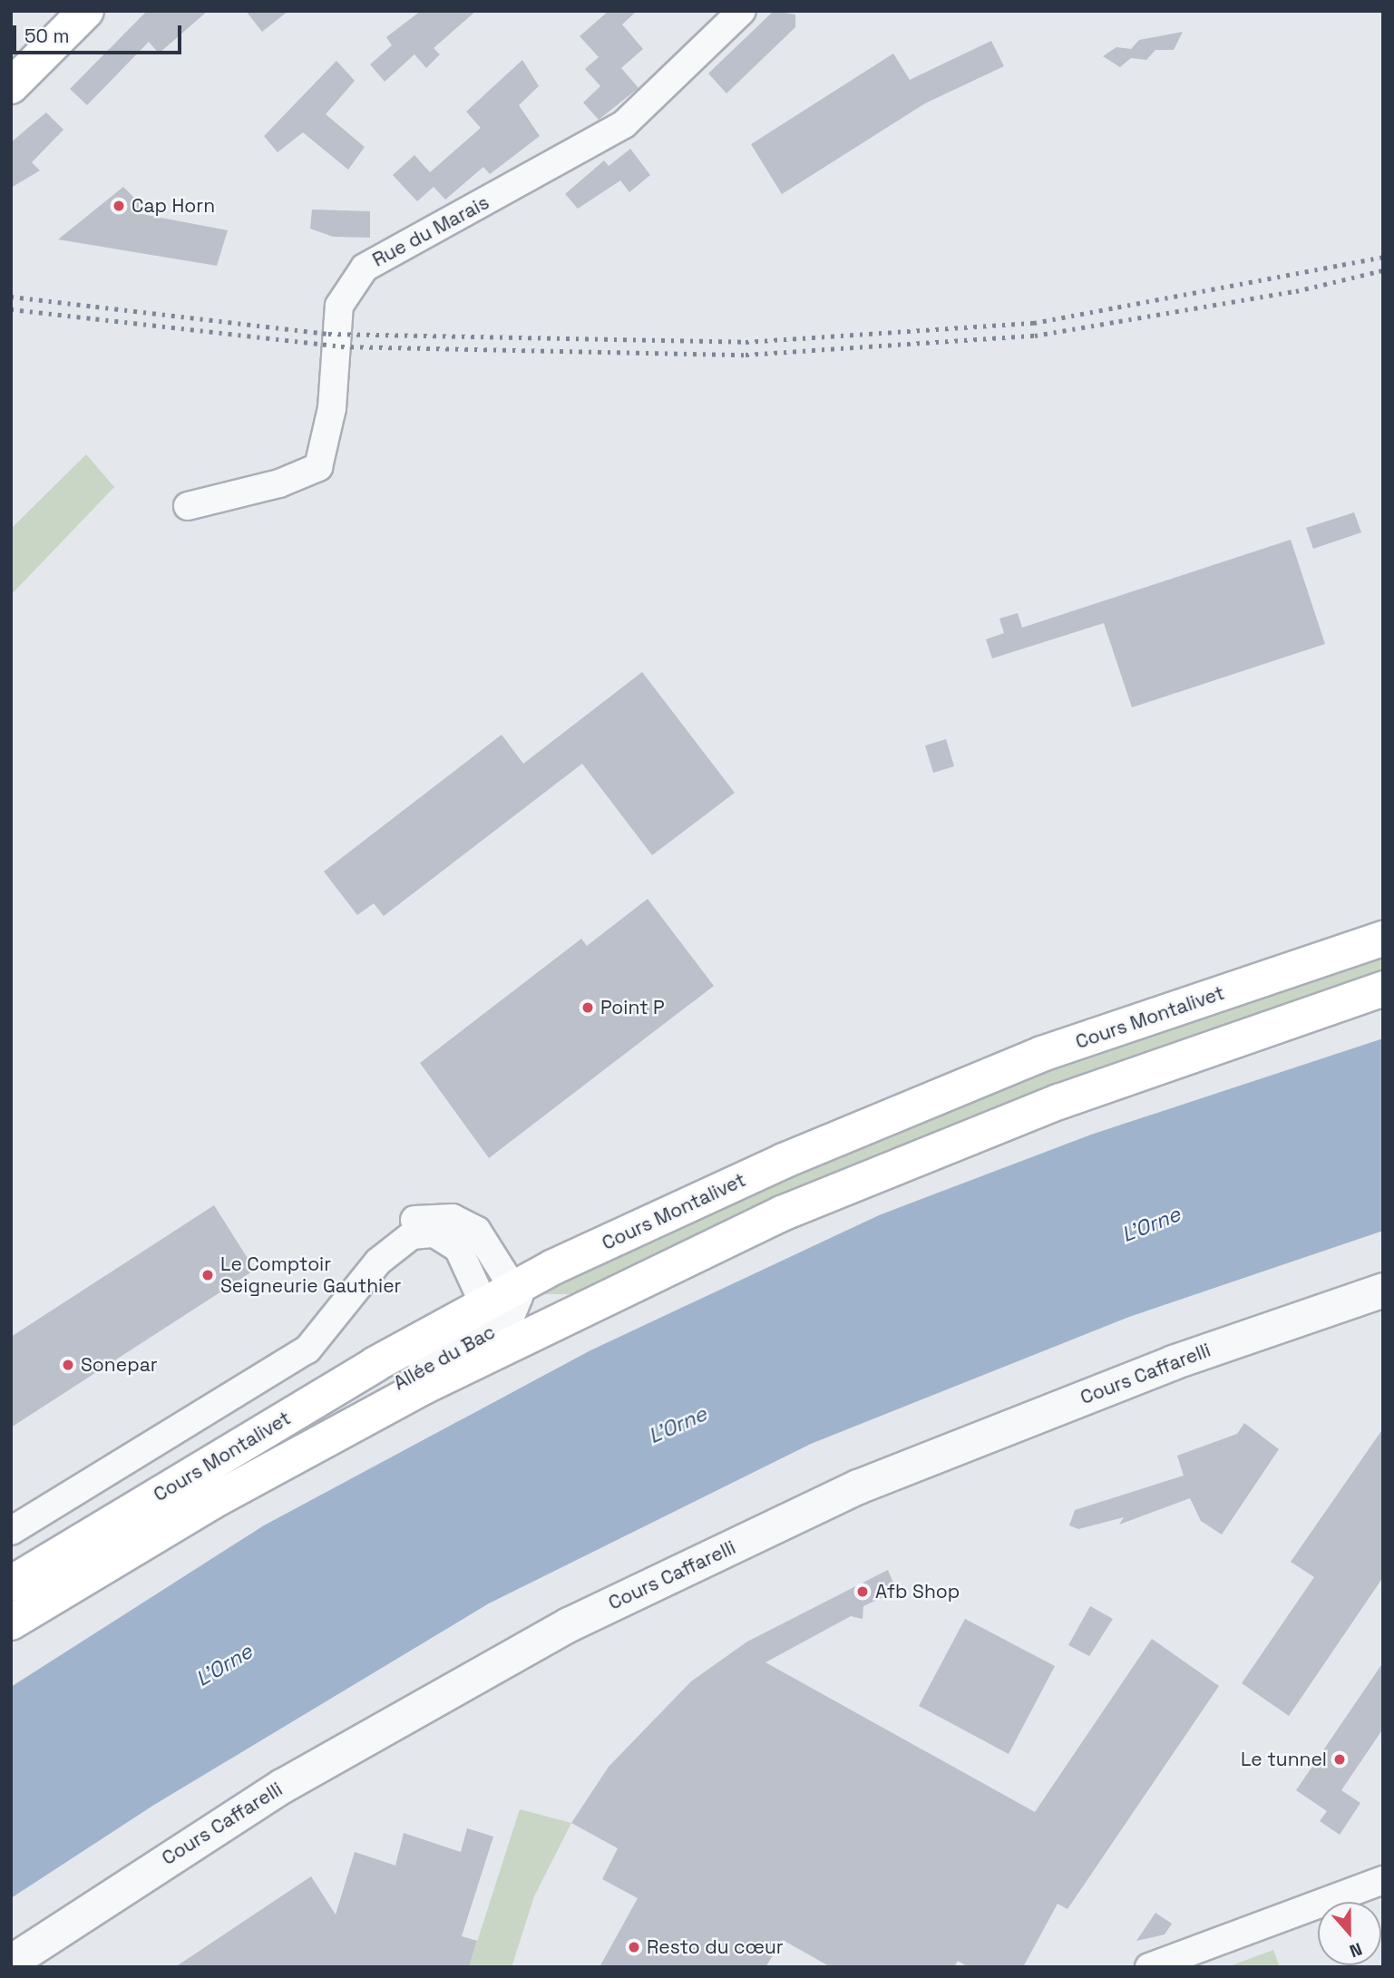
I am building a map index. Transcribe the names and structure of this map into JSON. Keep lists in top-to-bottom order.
{
  "streets": {
    "main road": ["Cours Montalivet"],
    "street": ["Rue du Marais", "Allée du Bac", "Cours Caffarelli"]
  },
  "crossings": [
    ["Cours Montalivet", "Allée du Bac"]
  ],
  "water": ["L'Orne"],
  "places": [
    "Cap Horn",
    "Point P",
    "Le Comptoir Seigneurie Gauthier",
    "Sonepar",
    "Afb Shop",
    "Le tunnel",
    "Resto du cœur"
  ],
  "scale_bar": "50 m",
  "north": "bottom"
}
